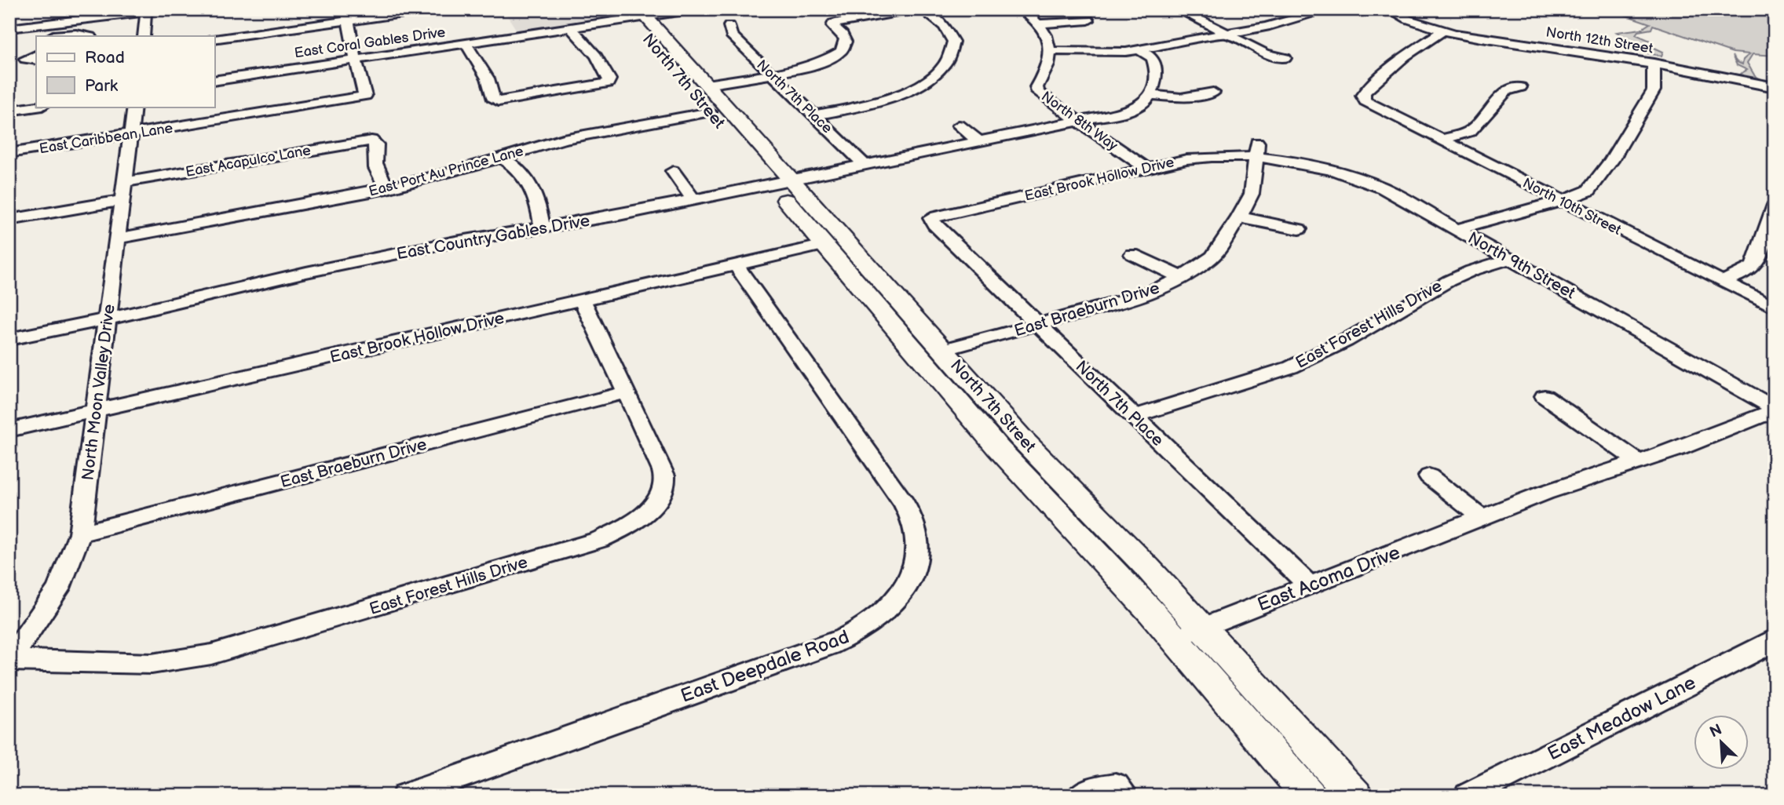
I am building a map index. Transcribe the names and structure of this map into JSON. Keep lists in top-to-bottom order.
{
  "streets": {
    "main road": ["North 7th Street"],
    "street": [
      "North 12th Street",
      "East Coral Gables Drive",
      "North 7th Place",
      "North 8th Way",
      "East Caribbean Lane",
      "East Acapulco Lane",
      "East Port Au Prince Lane",
      "East Brook Hollow Drive",
      "North 10th Street",
      "East Country Gables Drive",
      "North 9th Street",
      "East Braeburn Drive",
      "East Forest Hills Drive",
      "North Moon Valley Drive",
      "East Acoma Drive",
      "East Deepdale Road",
      "East Meadow Lane"
    ]
  },
  "crossings": [
    ["North 12th Street", "North 10th Street"],
    ["East Coral Gables Drive", "North 7th Street"],
    ["East Coral Gables Drive", "East Caribbean Lane"],
    ["North 7th Street", "East Port Au Prince Lane"],
    ["North 7th Street", "East Brook Hollow Drive"],
    ["North 7th Street", "East Country Gables Drive"],
    ["North 7th Street", "East Braeburn Drive"],
    ["North 7th Street", "East Acoma Drive"],
    ["North 7th Place", "East Brook Hollow Drive"],
    ["North 7th Place", "East Country Gables Drive"],
    ["North 7th Place", "East Braeburn Drive"],
    ["North 7th Place", "East Forest Hills Drive"],
    ["North 7th Place", "East Acoma Drive"],
    ["North 8th Way", "East Brook Hollow Drive"],
    ["North 8th Way", "East Country Gables Drive"],
    ["East Caribbean Lane", "North Moon Valley Drive"],
    ["East Acapulco Lane", "East Port Au Prince Lane"],
    ["East Acapulco Lane", "North Moon Valley Drive"],
    ["East Port Au Prince Lane", "North Moon Valley Drive"],
    ["East Brook Hollow Drive", "North 9th Street"],
    ["East Brook Hollow Drive", "East Braeburn Drive"],
    ["East Brook Hollow Drive", "East Forest Hills Drive"],
    ["East Brook Hollow Drive", "North Moon Valley Drive"],
    ["East Brook Hollow Drive", "East Deepdale Road"],
    ["East Country Gables Drive", "North Moon Valley Drive"],
    ["North 9th Street", "East Braeburn Drive"],
    ["North 9th Street", "East Forest Hills Drive"],
    ["North 9th Street", "East Acoma Drive"],
    ["East Braeburn Drive", "East Forest Hills Drive"],
    ["East Braeburn Drive", "North Moon Valley Drive"],
    ["East Forest Hills Drive", "North Moon Valley Drive"]
  ],
  "legend": ["Road", "Park"],
  "north": "top left"
}
